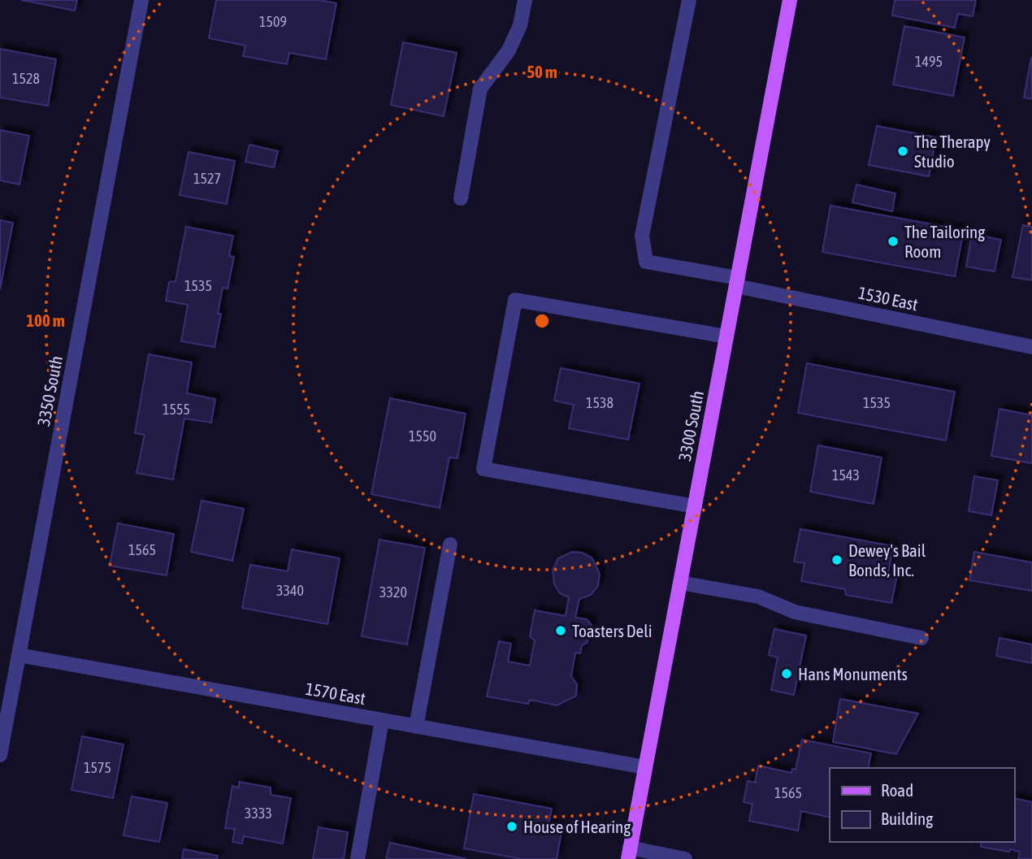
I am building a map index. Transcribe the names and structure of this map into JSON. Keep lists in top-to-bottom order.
{
  "streets": {
    "main road": ["3300 South"],
    "street": ["1530 East", "3350 South", "1570 East"]
  },
  "crossings": [
    ["1530 East", "3300 South"],
    ["3350 South", "1570 East"],
    ["3300 South", "1570 East"]
  ],
  "places": [
    "The Therapy Studio",
    "The Tailoring Room",
    "Dewey's Bail Bonds, Inc.",
    "Toasters Deli",
    "Hans Monuments",
    "House of Hearing"
  ],
  "house_numbers": [
    "1509",
    "1495",
    "1528",
    "1527",
    "1535",
    "1538",
    "1535",
    "1555",
    "1550",
    "1543",
    "1565",
    "3340",
    "3320",
    "1575",
    "1565",
    "3333"
  ],
  "legend": ["Road", "Building"],
  "rings": ["50 m", "100 m"]
}
